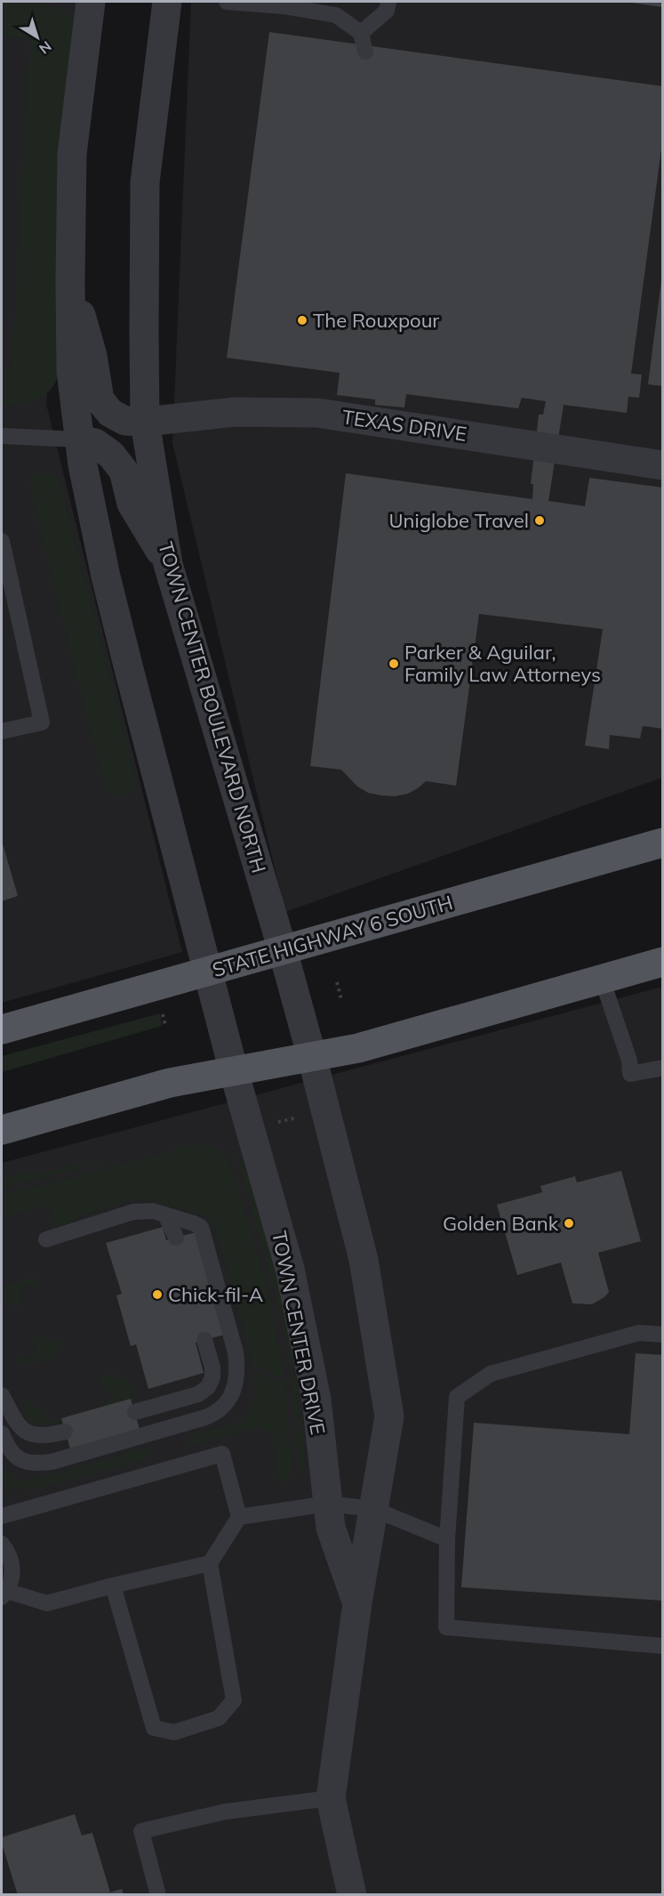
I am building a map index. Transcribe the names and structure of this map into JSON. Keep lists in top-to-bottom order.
{
  "streets": {
    "main road": ["STATE HIGHWAY 6 SOUTH"],
    "street": ["TEXAS DRIVE", "TOWN CENTER BOULEVARD NORTH", "TOWN CENTER DRIVE"]
  },
  "crossings": [
    ["TEXAS DRIVE", "TOWN CENTER BOULEVARD NORTH"],
    ["TOWN CENTER BOULEVARD NORTH", "STATE HIGHWAY 6 SOUTH"],
    ["TOWN CENTER BOULEVARD NORTH", "TOWN CENTER DRIVE"],
    ["STATE HIGHWAY 6 SOUTH", "TOWN CENTER DRIVE"]
  ],
  "places": [
    "The Rouxpour",
    "Uniglobe Travel",
    "Parker & Aguilar, Family Law Attorneys",
    "Golden Bank",
    "Chick-fil-A"
  ],
  "north": "bottom right"
}
